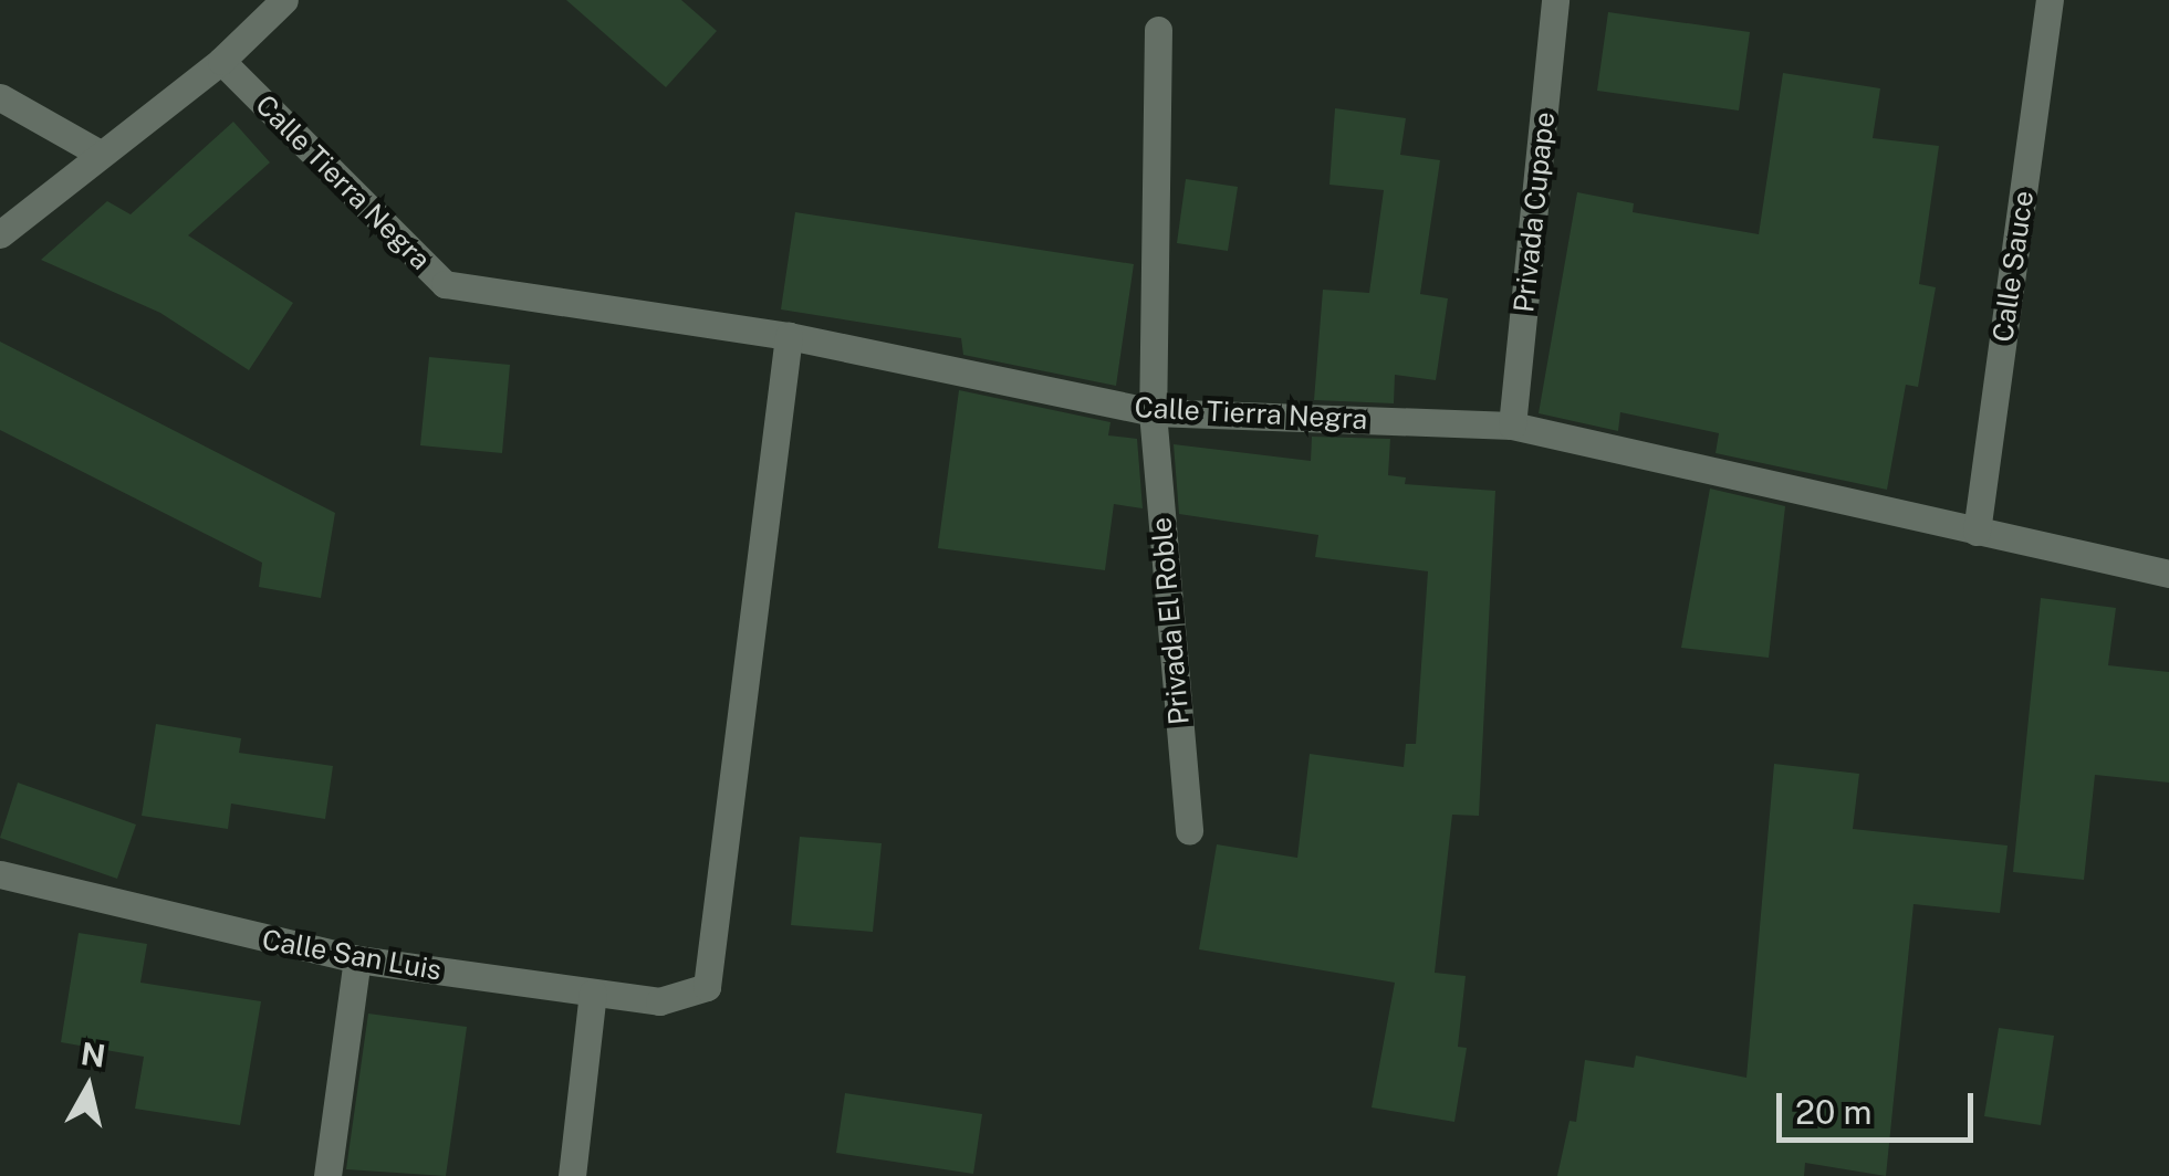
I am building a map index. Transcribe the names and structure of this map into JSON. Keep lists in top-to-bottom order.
{
  "streets": {
    "street": [
      "Calle Tierra Negra",
      "Privada Cupape",
      "Calle Sauce",
      "Privada El Roble",
      "Calle San Luis"
    ]
  },
  "crossings": [
    ["Calle Tierra Negra", "Privada Cupape"],
    ["Calle Tierra Negra", "Calle Sauce"],
    ["Calle Tierra Negra", "Privada El Roble"],
    ["Calle Tierra Negra", "Calle San Luis"]
  ],
  "scale_bar": "20 m",
  "north": "top"
}
